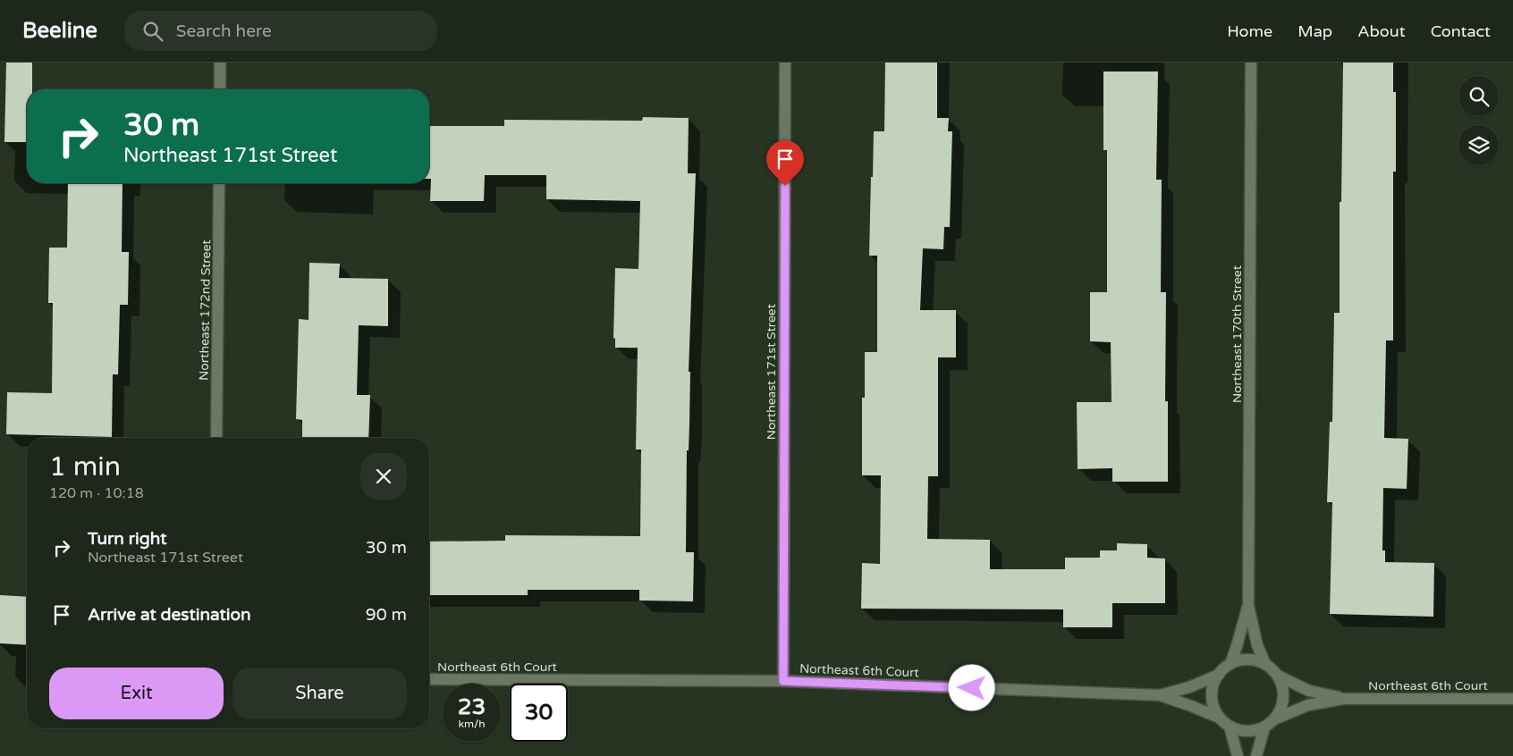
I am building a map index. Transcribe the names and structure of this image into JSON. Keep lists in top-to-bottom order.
{
  "streets": {
    "street": [
      "Northeast 172nd Street",
      "Northeast 170th Street",
      "Northeast 171st Street",
      "Northeast 6th Court"
    ]
  },
  "crossings": [
    ["Northeast 170th Street", "Northeast 6th Court"],
    ["Northeast 171st Street", "Northeast 6th Court"]
  ],
  "page": {
    "header": "Beeline",
    "search": "Search here",
    "nav": [
      "Home",
      "Map",
      "About",
      "Contact"
    ],
    "turn": ["30 m", "Northeast 171st Street"],
    "heading": ["1 min", "120 m · 10:18"],
    "list": [
      {
        "name": "Turn right",
        "note": "Northeast 171st Street",
        "value": "30 m"
      },
      {
        "name": "Arrive at destination",
        "value": "90 m"
      }
    ],
    "buttons": ["Exit", "Share"],
    "speed": "23 km/h",
    "limit": "30"
  }
}
